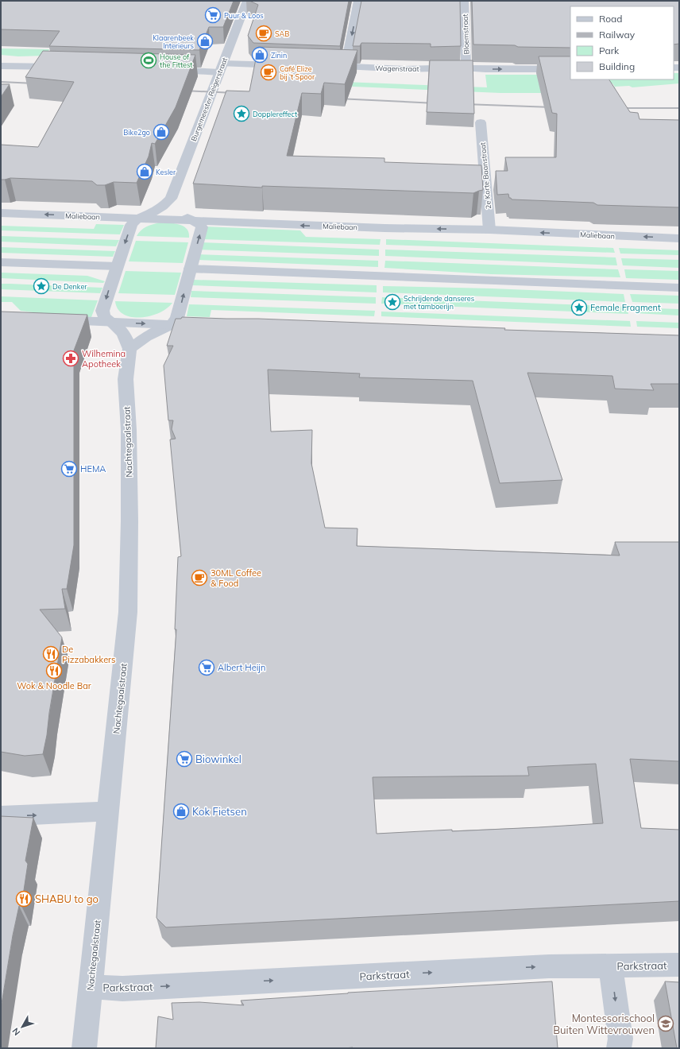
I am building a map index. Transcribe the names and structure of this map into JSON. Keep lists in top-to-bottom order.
{
  "streets": {
    "street": [
      "Bloemstraat",
      "Wagenstraat",
      "Burgemeester Reigerstraat",
      "2e Korte Baanstraat",
      "Maliebaan",
      "Nachtegaalstraat",
      "Parkstraat"
    ]
  },
  "crossings": [
    ["Bloemstraat", "Wagenstraat"],
    ["Burgemeester Reigerstraat", "Maliebaan"],
    ["Burgemeester Reigerstraat", "Nachtegaalstraat"],
    ["2e Korte Baanstraat", "Maliebaan"],
    ["Nachtegaalstraat", "Parkstraat"]
  ],
  "one_way": ["Wagenstraat", "Parkstraat"],
  "places": {
    "supermarket": [
      "Puur & Loos",
      "HEMA",
      "Albert Heijn",
      "Biowinkel"
    ],
    "cafe": ["SAB", "Café Elize bij ‘t Spoor", "30ML Coffee & Food"],
    "shop": [
      "Klaarenbeek Interieurs",
      "Zinin",
      "Bike2go",
      "Kesler",
      "Kok Fietsen"
    ],
    "sports": ["House of the Fittest"],
    "place": [
      "Dopplereffect",
      "De Denker",
      "Schrijdende danseres met tamboerijn",
      "Female Fragment"
    ],
    "pharmacy": ["Wilhemina Apotheek"],
    "restaurant": ["De Pizzabakkers", "Wok & Noodle Bar", "SHABU to go"],
    "school or university": ["Montessorischool Buiten Wittevrouwen"]
  },
  "legend": [
    "Road",
    "Railway",
    "Park",
    "Building"
  ],
  "north": "bottom left"
}
